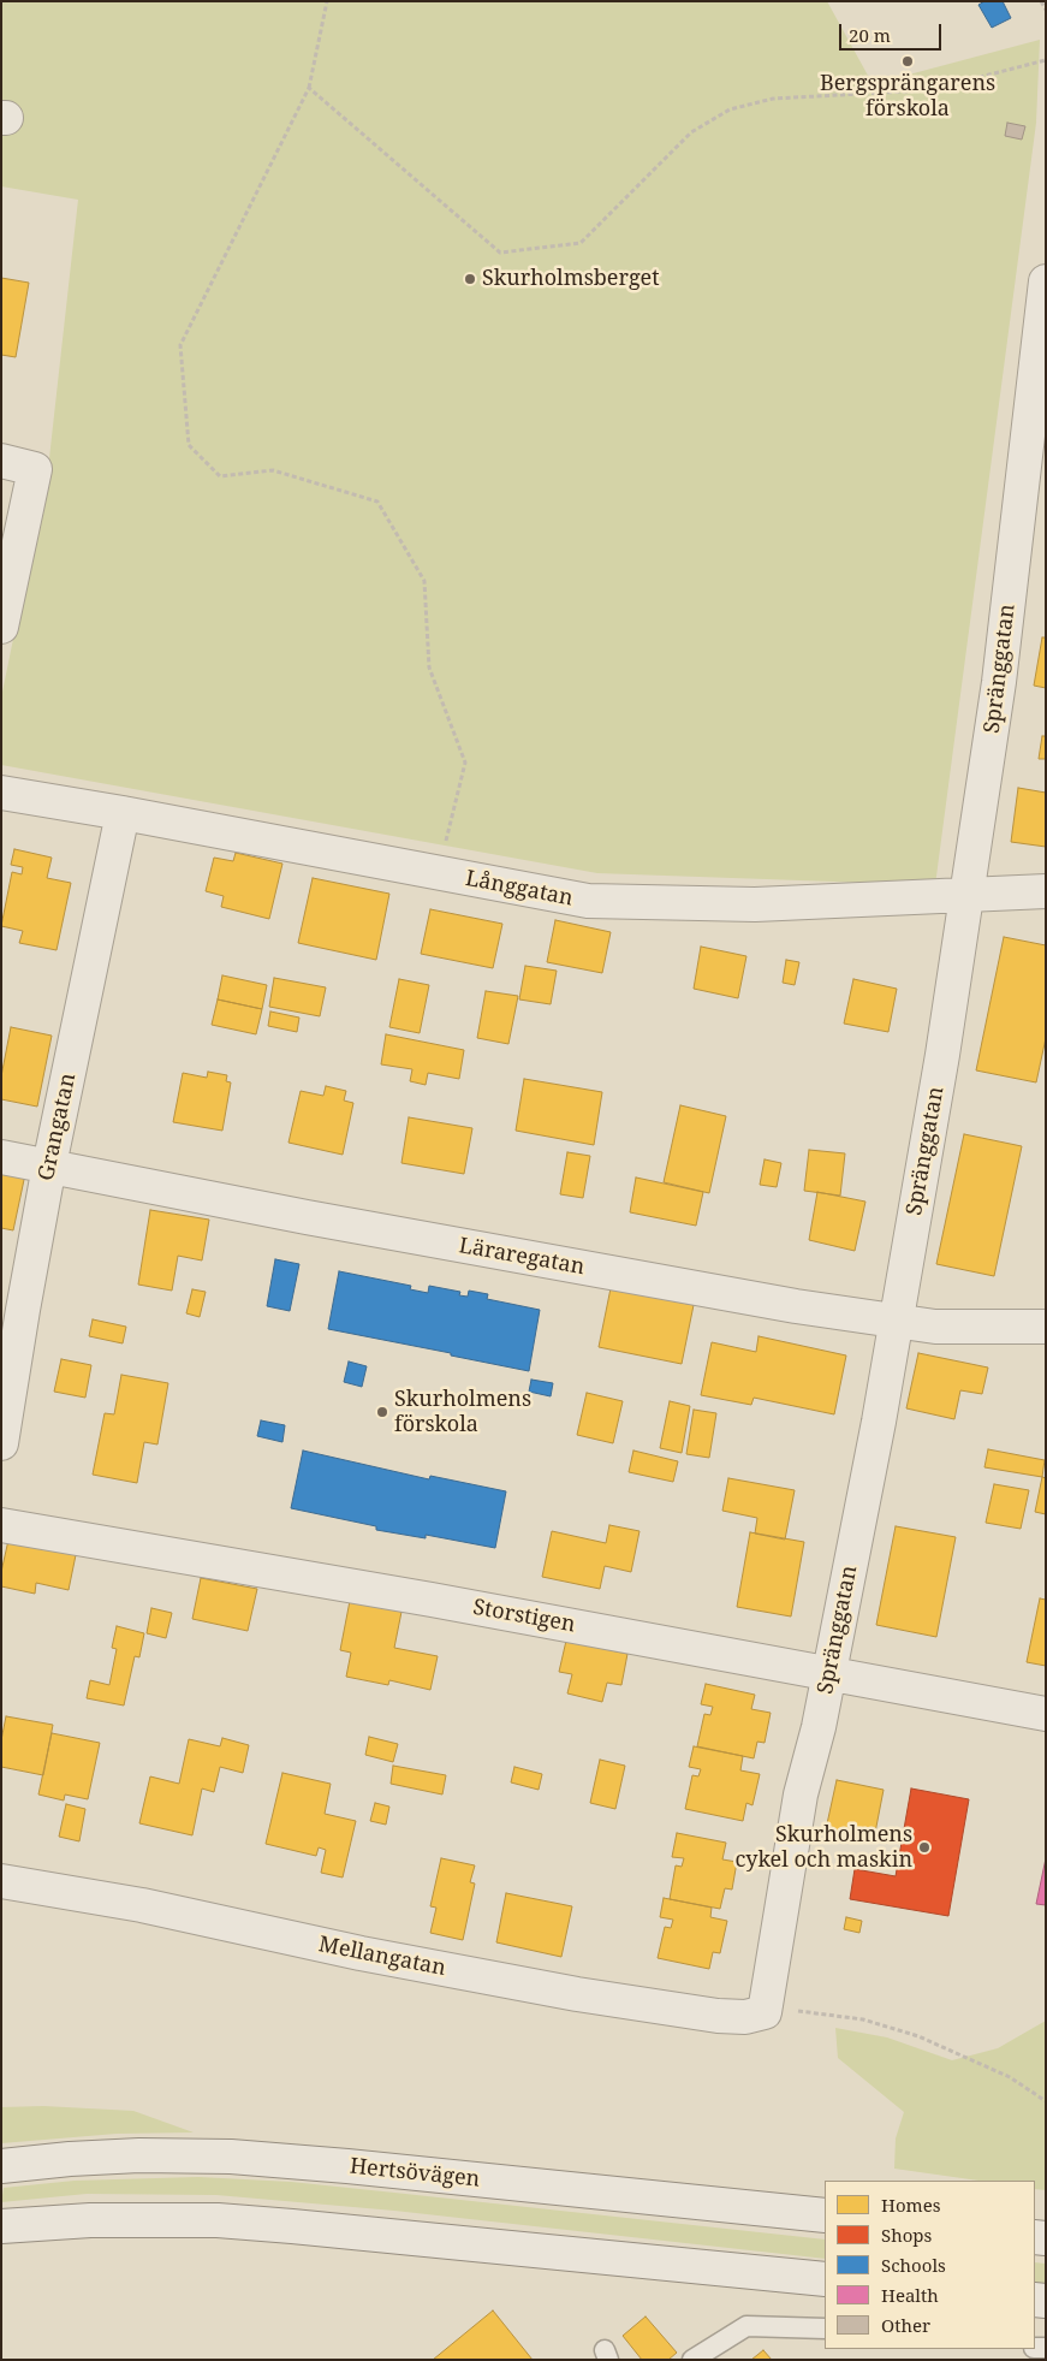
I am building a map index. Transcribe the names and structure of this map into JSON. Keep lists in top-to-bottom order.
{
  "streets": {
    "street": [
      "Spränggatan",
      "Långgatan",
      "Grangatan",
      "Läraregatan",
      "Storstigen",
      "Mellangatan",
      "Hertsövägen"
    ]
  },
  "crossings": [
    ["Spränggatan", "Långgatan"],
    ["Spränggatan", "Läraregatan"],
    ["Spränggatan", "Storstigen"],
    ["Spränggatan", "Mellangatan"],
    ["Långgatan", "Grangatan"],
    ["Grangatan", "Läraregatan"]
  ],
  "places": [
    "Bergsprängarens förskola",
    "Skurholmsberget",
    "Skurholmens förskola",
    "Skurholmens cykel och maskin"
  ],
  "legend": [
    "Homes",
    "Shops",
    "Schools",
    "Health",
    "Other"
  ],
  "scale_bar": "20 m"
}
